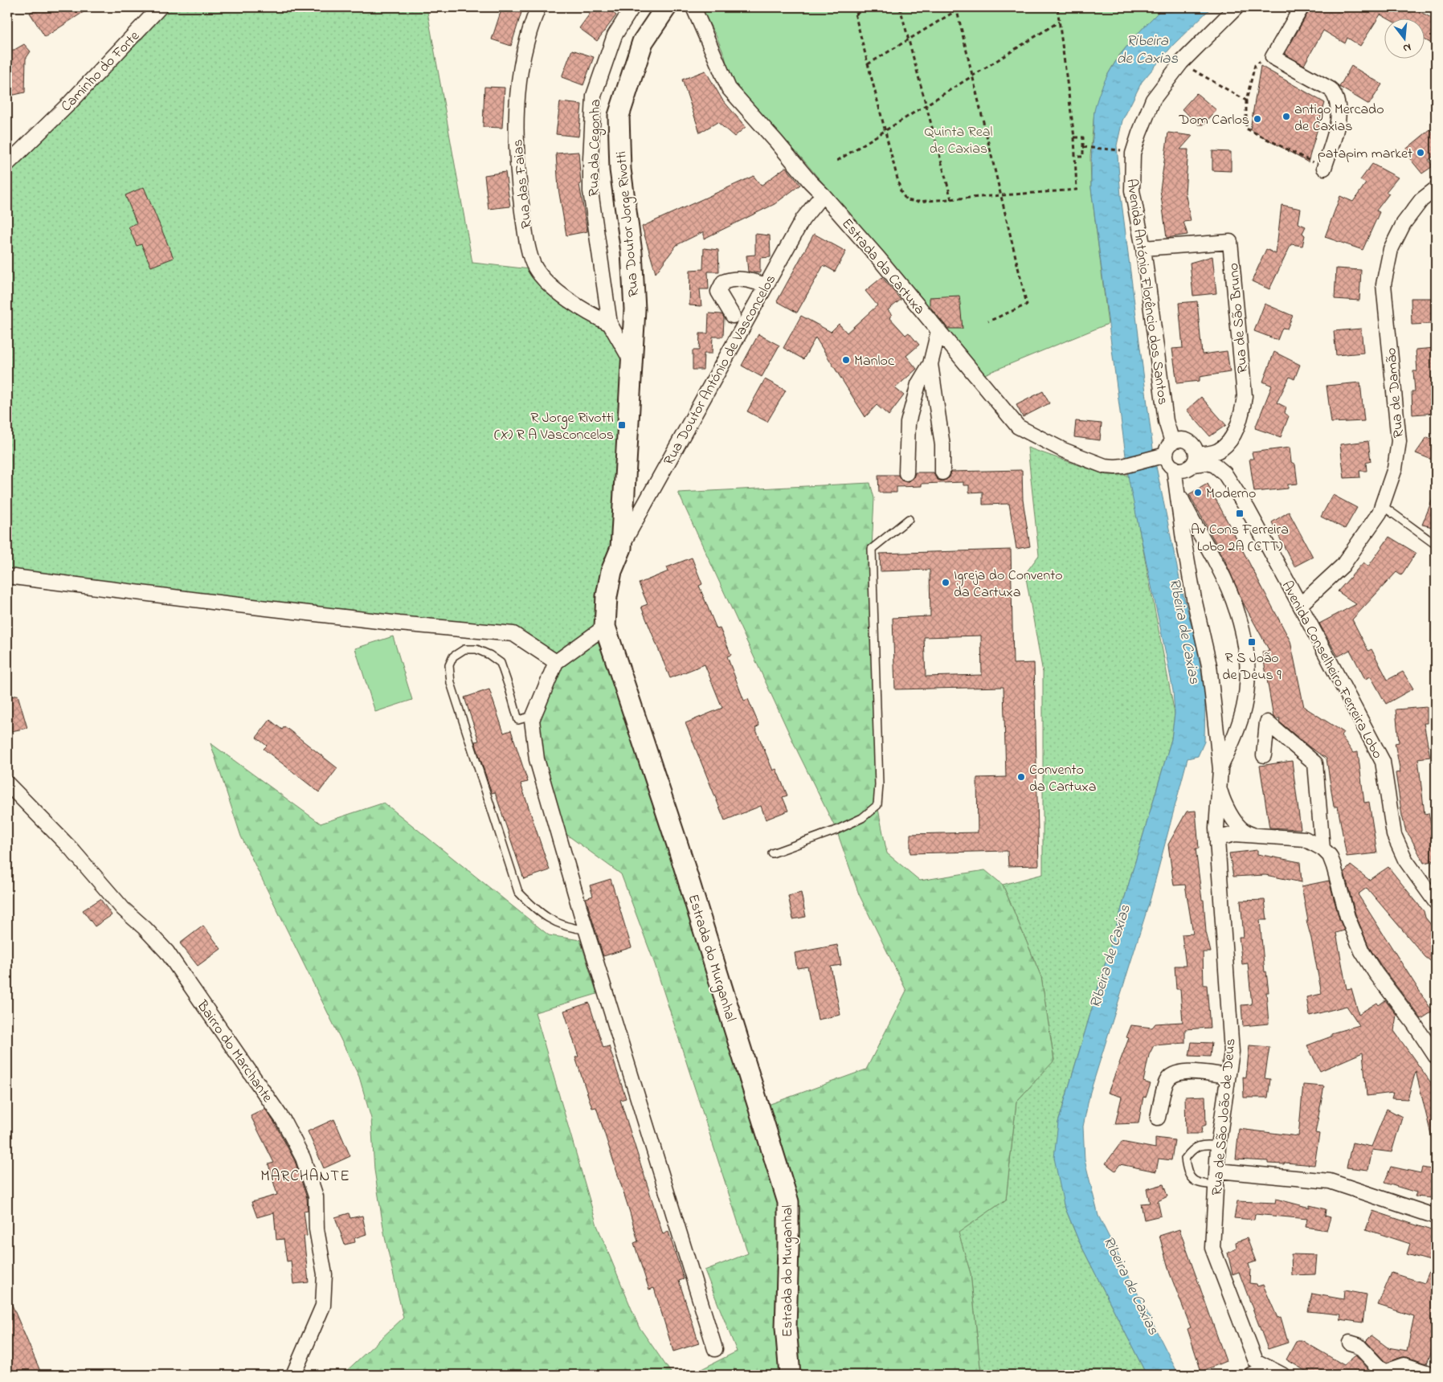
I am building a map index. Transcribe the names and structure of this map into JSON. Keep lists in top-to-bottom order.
{
  "streets": {
    "street": [
      "Caminho do Forte",
      "Rua da Cegonha",
      "Rua das Faias",
      "Rua Doutor Jorge Rivotti",
      "Estrada da Cartuxa",
      "Avenida António Florêncio dos Santos",
      "Rua de São Bruno",
      "Rua Doutor António de Vasconcelos",
      "Rua de Damão",
      "Avenida Conselheiro Ferreira Lobo",
      "Estrada do Murganhal",
      "Bairro do Marchante",
      "Rua de São João de Deus"
    ]
  },
  "crossings": [
    ["Rua da Cegonha", "Rua das Faias"],
    ["Rua da Cegonha", "Rua Doutor Jorge Rivotti"],
    ["Rua Doutor Jorge Rivotti", "Rua Doutor António de Vasconcelos"],
    ["Rua Doutor Jorge Rivotti", "Estrada do Murganhal"],
    ["Estrada da Cartuxa", "Avenida António Florêncio dos Santos"],
    ["Estrada da Cartuxa", "Rua de São Bruno"],
    ["Estrada da Cartuxa", "Rua Doutor António de Vasconcelos"],
    ["Estrada da Cartuxa", "Avenida Conselheiro Ferreira Lobo"],
    ["Estrada da Cartuxa", "Rua de São João de Deus"],
    ["Avenida António Florêncio dos Santos", "Rua de São Bruno"],
    ["Avenida António Florêncio dos Santos", "Avenida Conselheiro Ferreira Lobo"],
    ["Avenida António Florêncio dos Santos", "Rua de São João de Deus"],
    ["Rua de São Bruno", "Avenida Conselheiro Ferreira Lobo"],
    ["Rua de São Bruno", "Rua de São João de Deus"],
    ["Rua Doutor António de Vasconcelos", "Estrada do Murganhal"],
    ["Rua de Damão", "Avenida Conselheiro Ferreira Lobo"],
    ["Avenida Conselheiro Ferreira Lobo", "Rua de São João de Deus"]
  ],
  "districts": ["MARCHANTE"],
  "water": ["Ribeira de Caxias"],
  "parks": ["Quinta Real de Caxias"],
  "places": {
    "other": [
      "antigo Mercado de Caxias",
      "Dom Carlos",
      "patapim market",
      "Manloc",
      "Moderno",
      "Igreja do Convento da Cartuxa",
      "Convento da Cartuxa"
    ],
    "transit": ["R Jorge Rivotti (X) R A Vasconcelos", "Av Cons Ferreira Lobo 2A (CTT)", "R S João de Deus 9"]
  },
  "north": "bottom"
}
